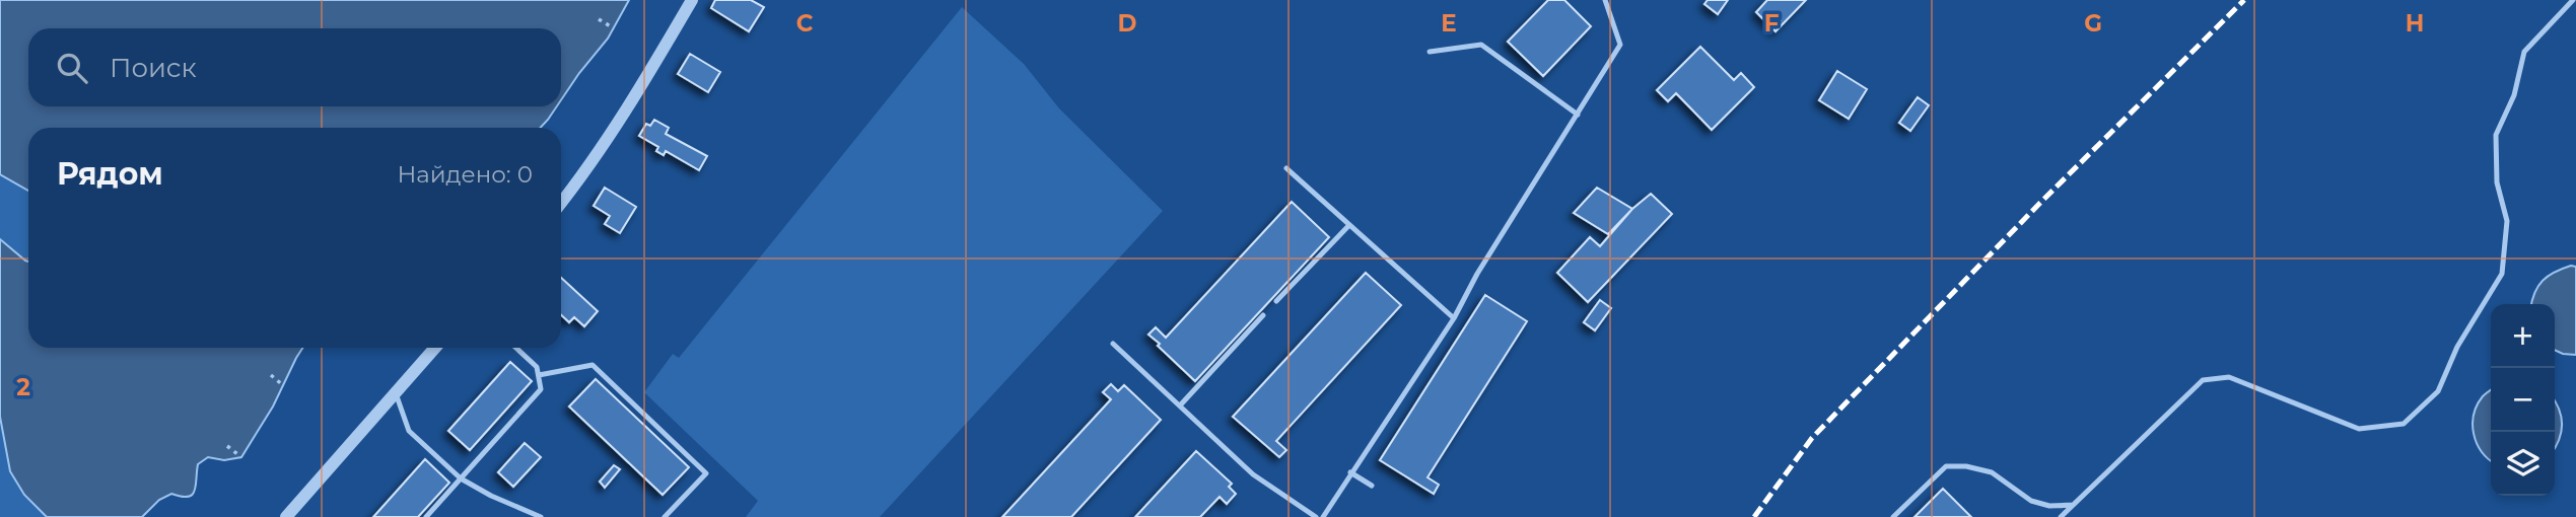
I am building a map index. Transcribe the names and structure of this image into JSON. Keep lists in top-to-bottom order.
{
  "page": {
    "search": "Поиск",
    "heading": ["Рядом", "Найдено: 0"],
    "map_buttons": ["+", "−"]
  },
  "grid": {
    "columns": [
      "C",
      "D",
      "E",
      "F",
      "G",
      "H"
    ],
    "rows": ["2"]
  }
}
